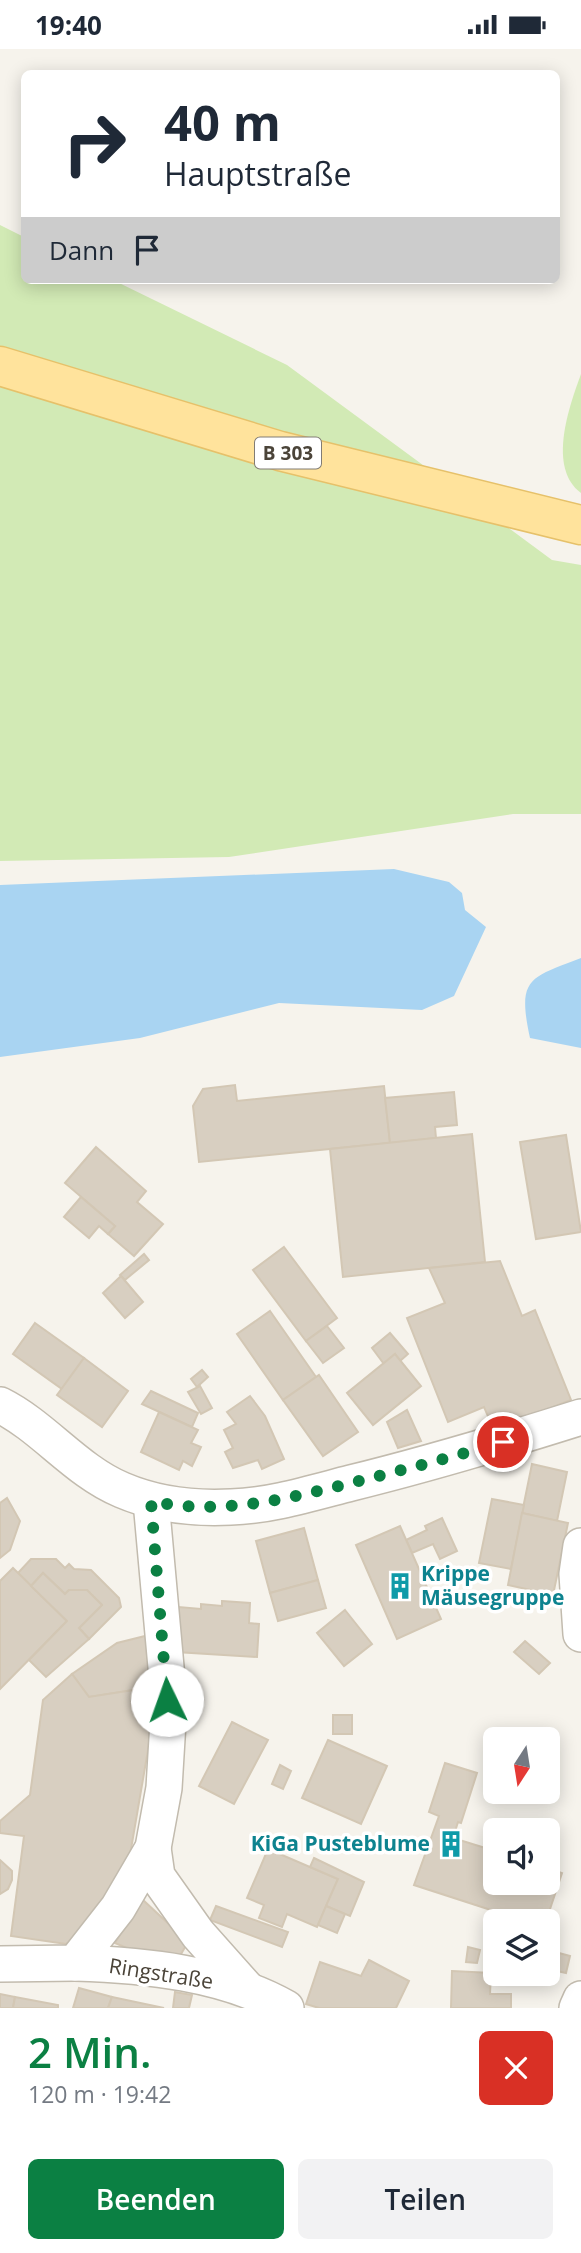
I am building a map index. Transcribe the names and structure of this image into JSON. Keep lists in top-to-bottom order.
{
  "streets": {
    "main road": ["B 303"],
    "street": ["Ringstraße"]
  },
  "places": {
    "building": ["Krippe Mäusegruppe", "KiGa Pusteblume"]
  },
  "north": "bottom",
  "page": {
    "status": "19:40",
    "turn": ["40 m", "Hauptstraße"],
    "then": "Dann",
    "heading": ["2 Min.", "120 m · 19:42"],
    "buttons": ["Beenden", "Teilen"]
  }
}
